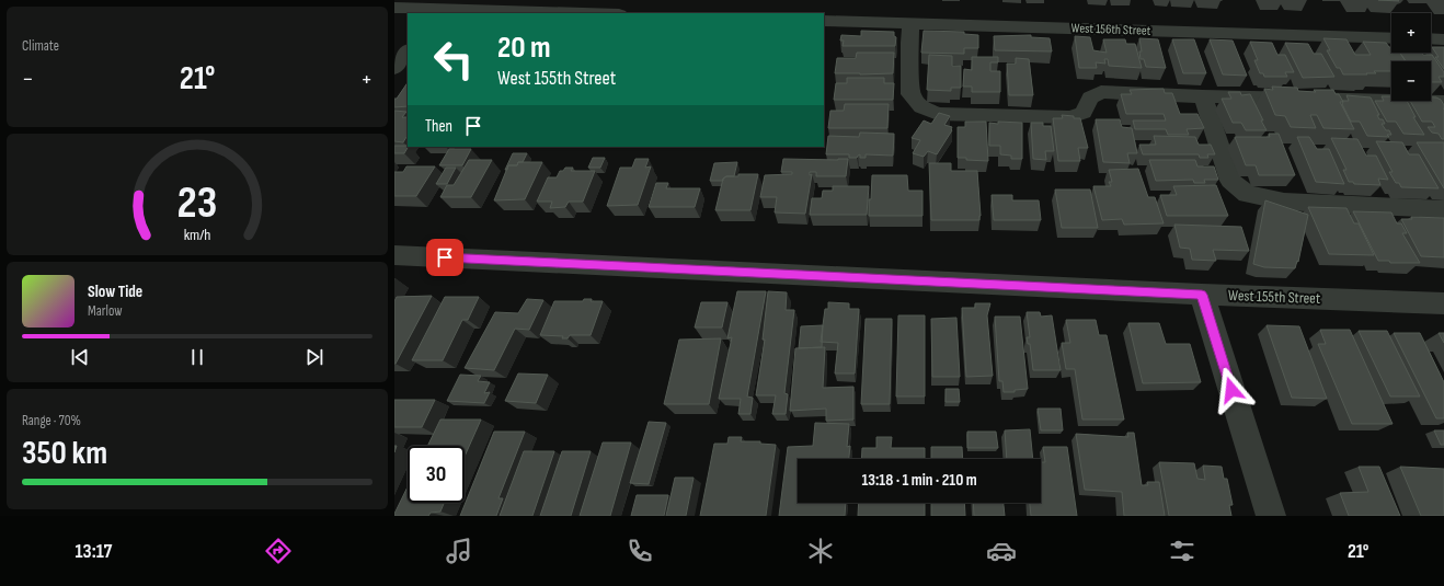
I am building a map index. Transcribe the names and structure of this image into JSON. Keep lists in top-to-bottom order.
{
  "streets": {
    "street": ["West 156th Street", "West 155th Street"]
  },
  "page": {
    "tile": [
      "Climate",
      ["Range · 70%", "350 km"]
    ],
    "map_buttons": ["+", "−"],
    "turn": ["20 m", "West 155th Street"],
    "heat": ["−", "21°", "+"],
    "then": "Then",
    "song": ["Slow Tide", "Marlow"],
    "limit": "30",
    "trip": "13:18 · 1 min · 210 m",
    "tabs": ["13:17", "21°"],
    "gauge": ["23", "km/h"]
  }
}
